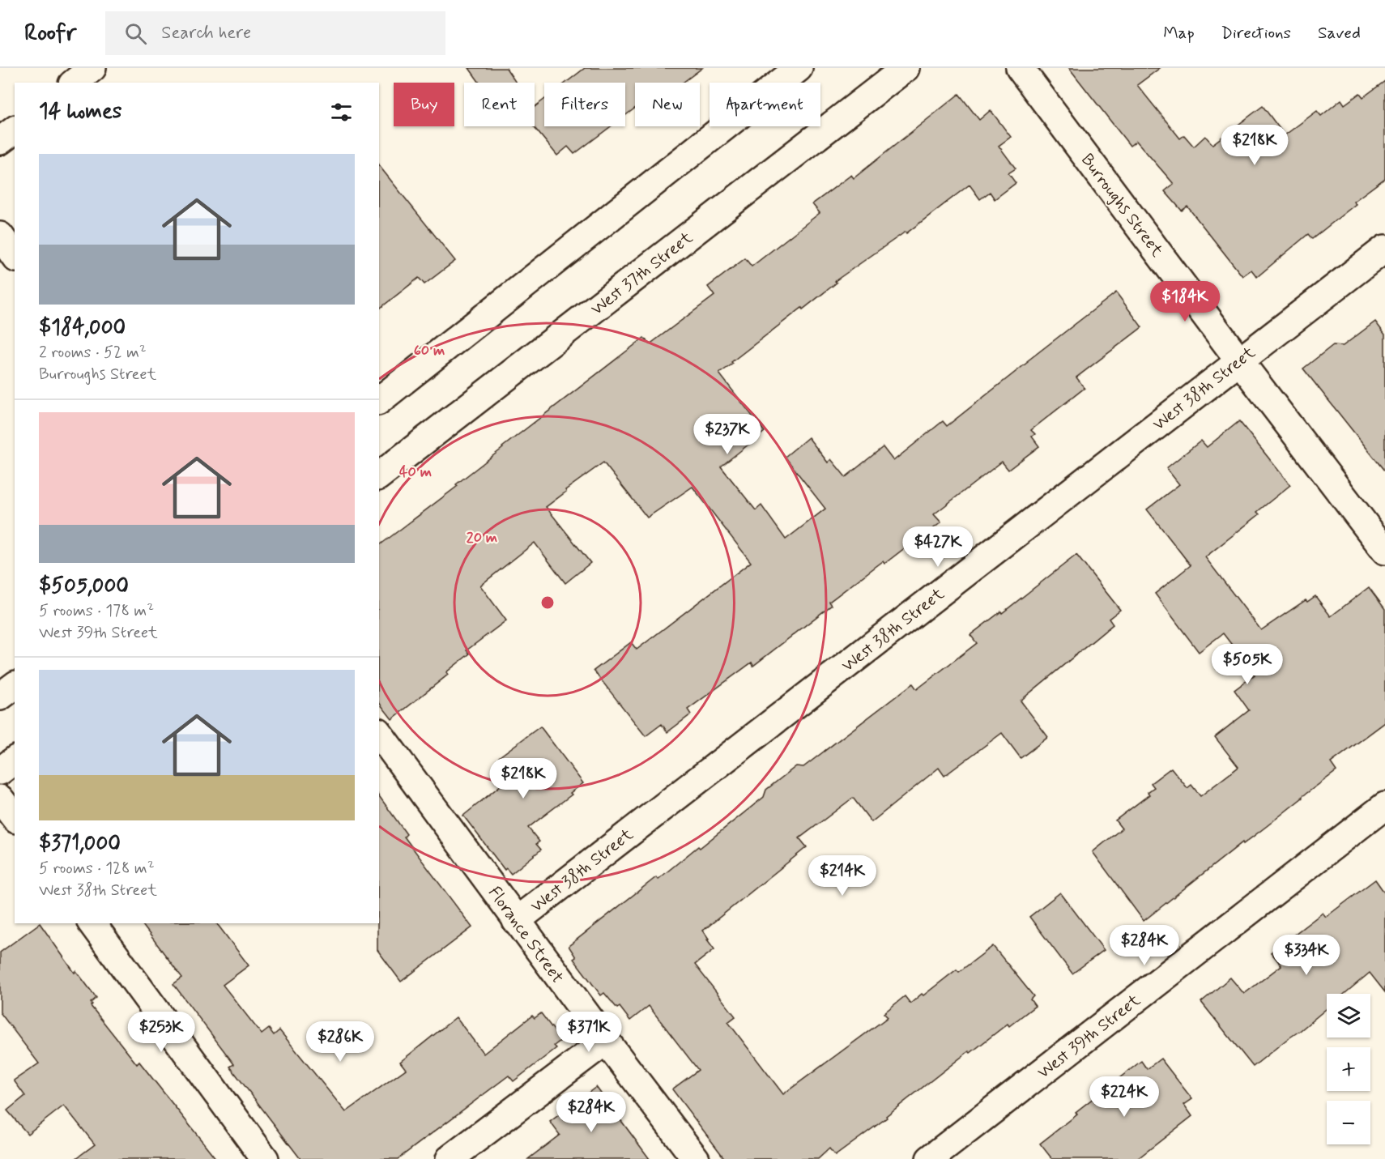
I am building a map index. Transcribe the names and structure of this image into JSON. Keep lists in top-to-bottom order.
{
  "streets": {
    "street": [
      "Burroughs Street",
      "West 37th Street",
      "West 38th Street",
      "Florance Street",
      "West 39th Street"
    ]
  },
  "crossings": [
    ["Burroughs Street", "West 38th Street"],
    ["West 38th Street", "Florance Street"]
  ],
  "page": {
    "header": "Roofr",
    "search": "Search here",
    "nav": ["Map", "Directions", "Saved"],
    "chip": [
      "Buy",
      "Rent",
      "Filters",
      "New",
      "Apartment"
    ],
    "heading": "14 homes",
    "price": [
      "$218K",
      "$184K",
      "$237K",
      "$427K",
      "$505K",
      "$218K",
      "$214K",
      "$284K",
      "$334K",
      "$253K",
      "$371K",
      "$286K",
      "$224K",
      "$284K"
    ],
    "list": [
      {
        "name": "$184,000",
        "note": "2 rooms · 52 m² · Burroughs Street"
      },
      {
        "name": "$505,000",
        "note": "5 rooms · 178 m² · West 39th Street"
      },
      {
        "name": "$371,000",
        "note": "5 rooms · 128 m² · West 38th Street"
      }
    ],
    "map_buttons": ["+", "−"]
  },
  "rings": ["60 m", "40 m", "20 m"]
}
